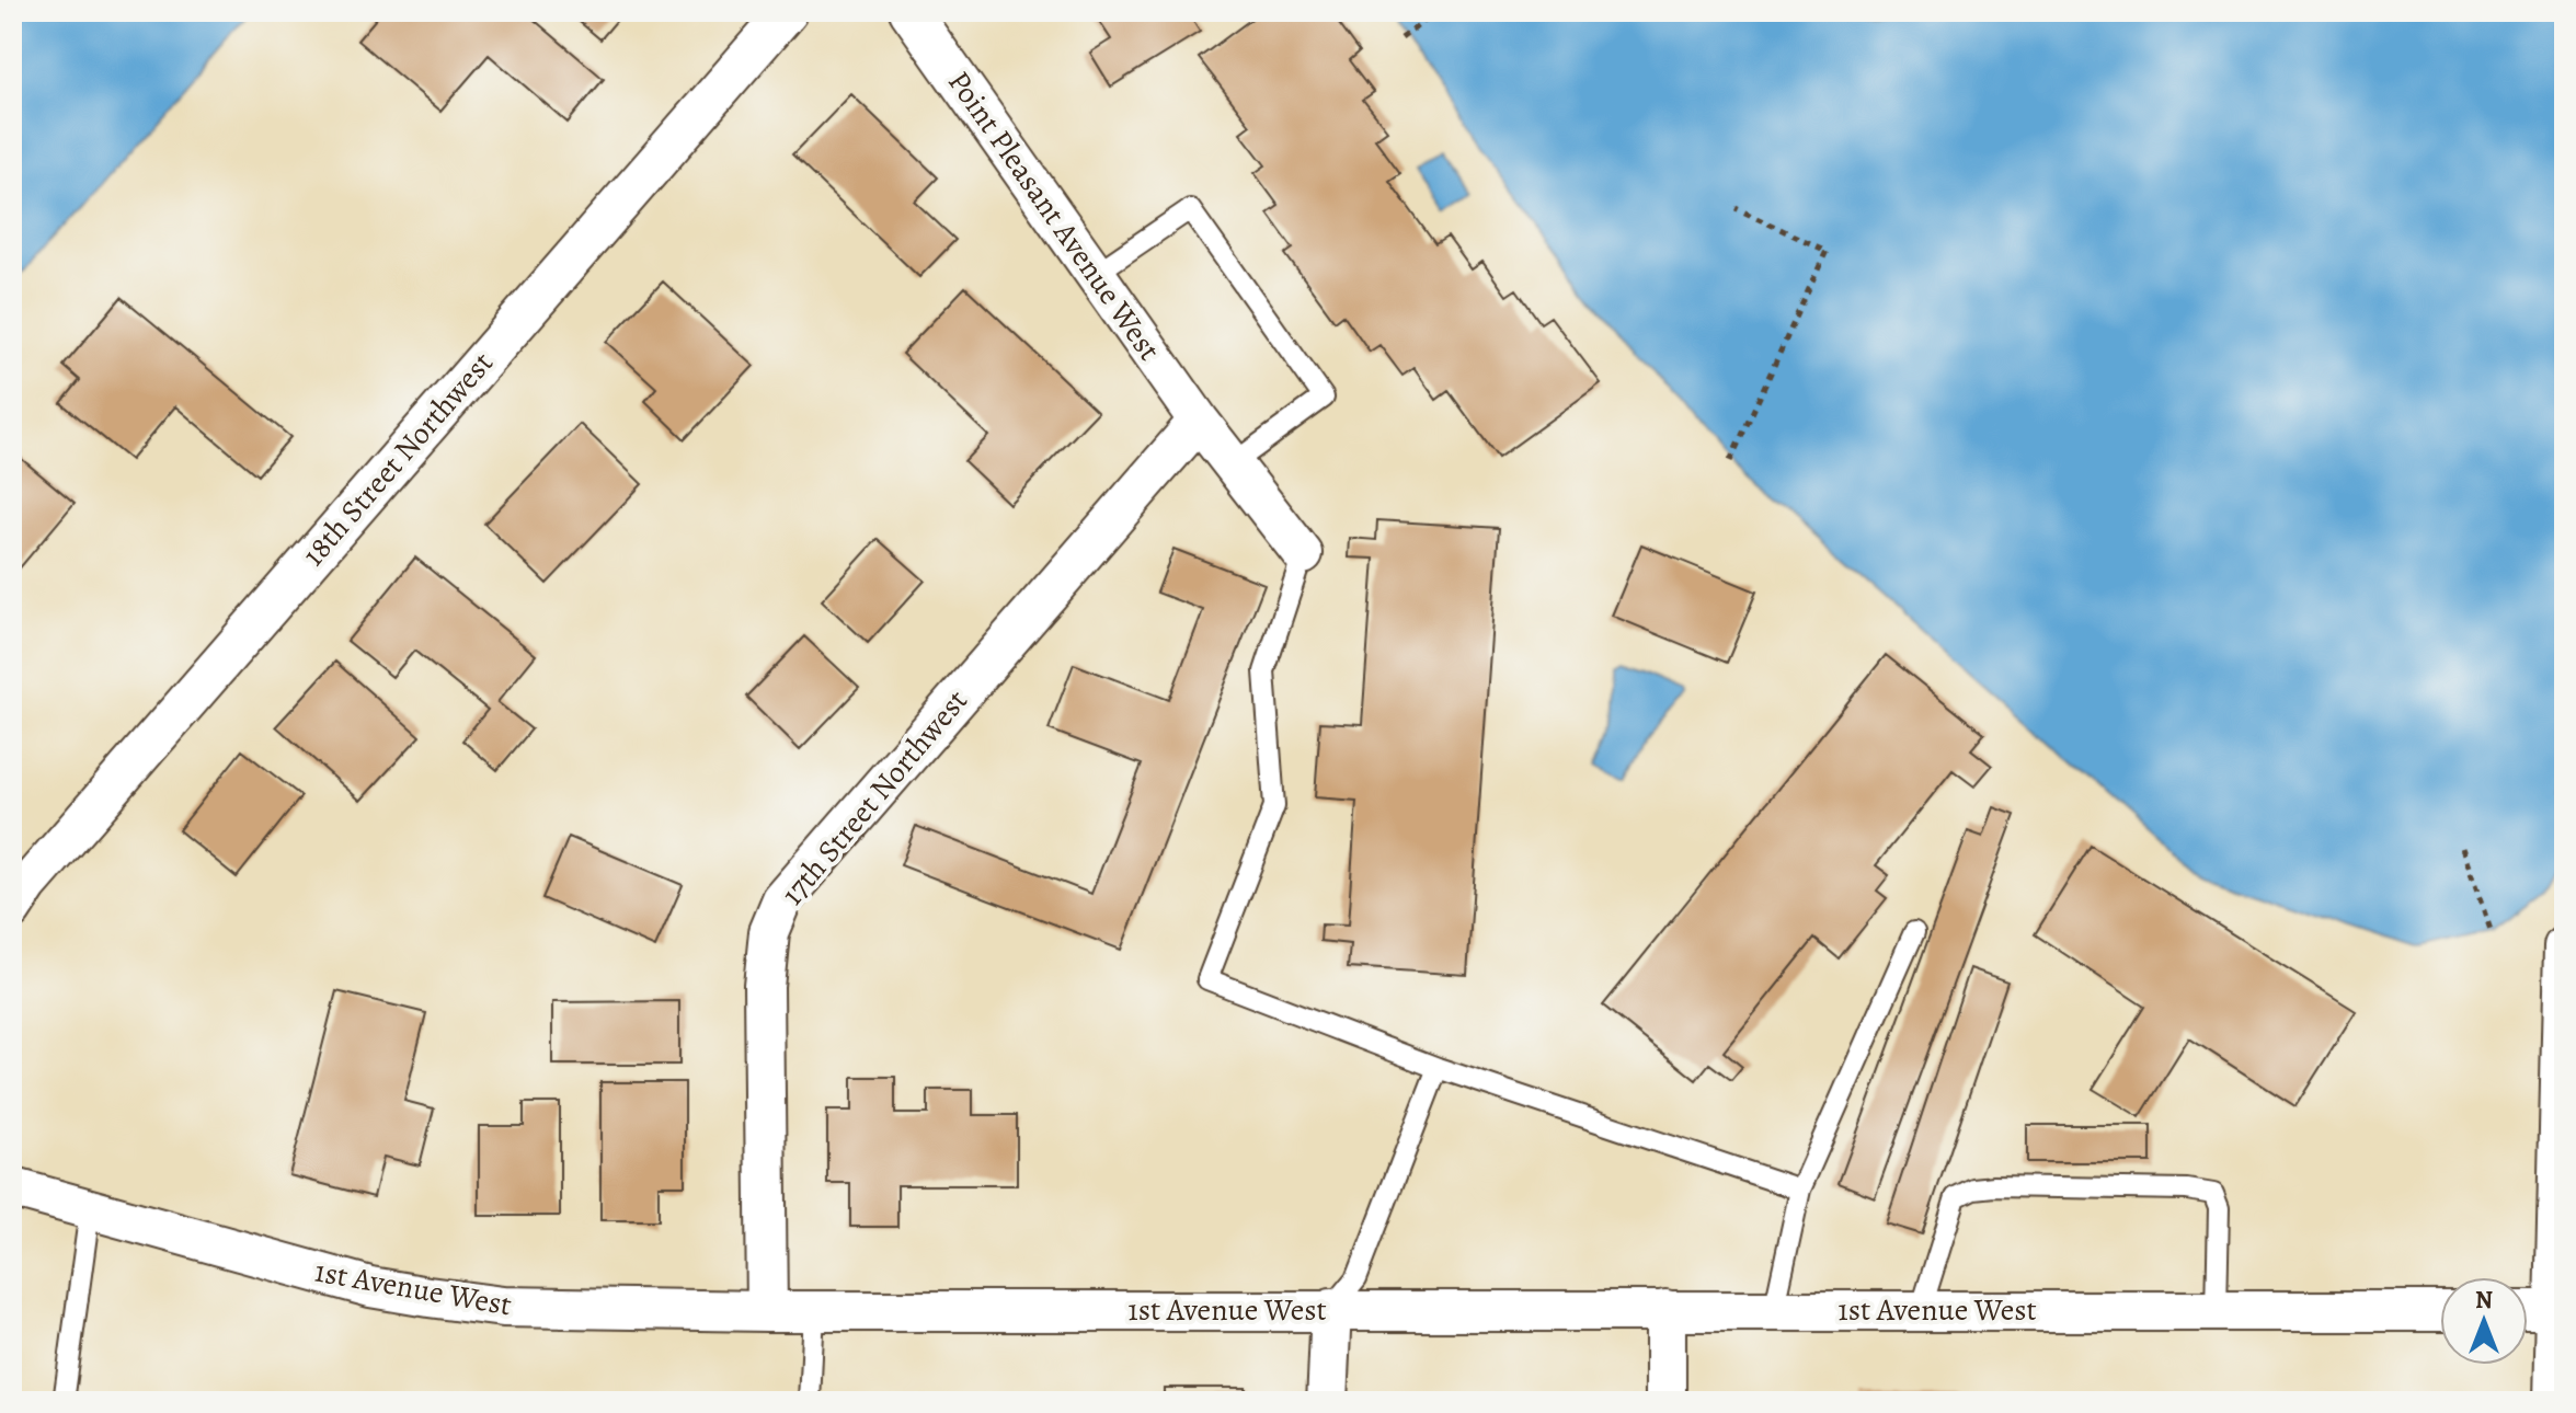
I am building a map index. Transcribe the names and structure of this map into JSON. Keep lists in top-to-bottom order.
{
  "streets": {
    "street": [
      "Point Pleasant Avenue West",
      "18th Street Northwest",
      "17th Street Northwest",
      "1st Avenue West"
    ]
  },
  "crossings": [
    ["Point Pleasant Avenue West", "17th Street Northwest"],
    ["17th Street Northwest", "1st Avenue West"]
  ],
  "north": "top"
}
